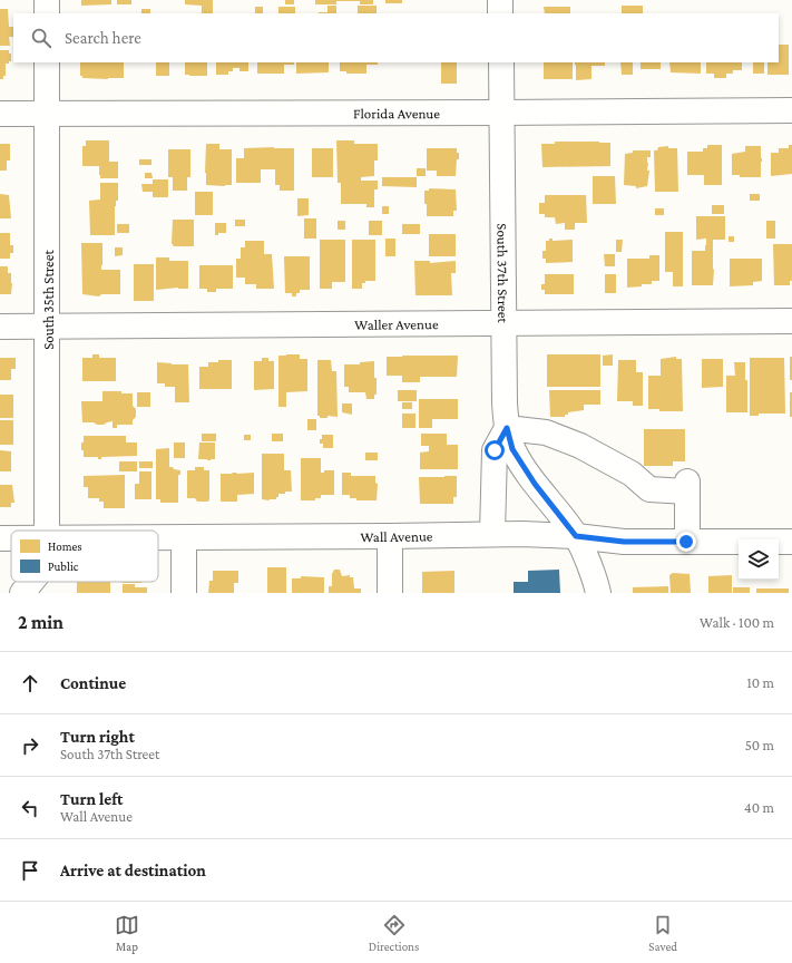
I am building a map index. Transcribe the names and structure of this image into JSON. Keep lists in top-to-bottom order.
{
  "streets": {
    "street": [
      "Florida Avenue",
      "South 37th Street",
      "South 35th Street",
      "Waller Avenue",
      "Wall Avenue"
    ]
  },
  "crossings": [
    ["Florida Avenue", "South 37th Street"],
    ["Florida Avenue", "South 35th Street"],
    ["South 37th Street", "Waller Avenue"],
    ["South 37th Street", "Wall Avenue"],
    ["South 35th Street", "Waller Avenue"]
  ],
  "legend": ["Homes", "Public"],
  "page": {
    "search": "Search here",
    "heading": ["2 min", "Walk · 100 m"],
    "list": [
      ["Continue", "10 m"],
      ["Turn right", "South 37th Street", "50 m"],
      ["Turn left", "Wall Avenue", "40 m"],
      "Arrive at destination"
    ],
    "nav": ["Map", "Directions", "Saved"]
  }
}
